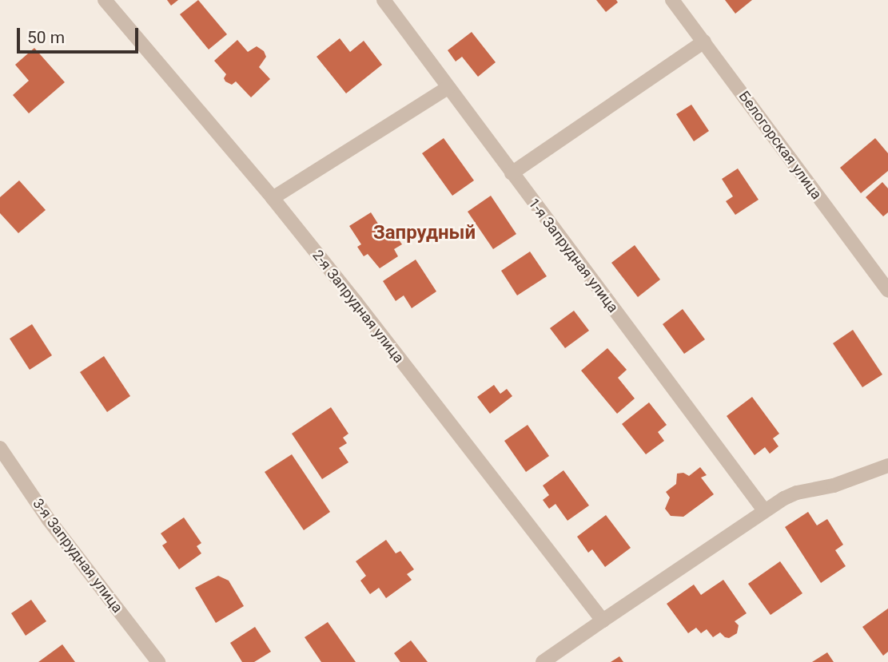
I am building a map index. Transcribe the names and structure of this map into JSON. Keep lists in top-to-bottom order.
{
  "streets": {
    "street": [
      "Белогорская улица",
      "1-я Запрудная улица",
      "2-я Запрудная улица",
      "3-я Запрудная улица"
    ]
  },
  "districts": ["Запрудный"],
  "scale_bar": "50 m"
}
